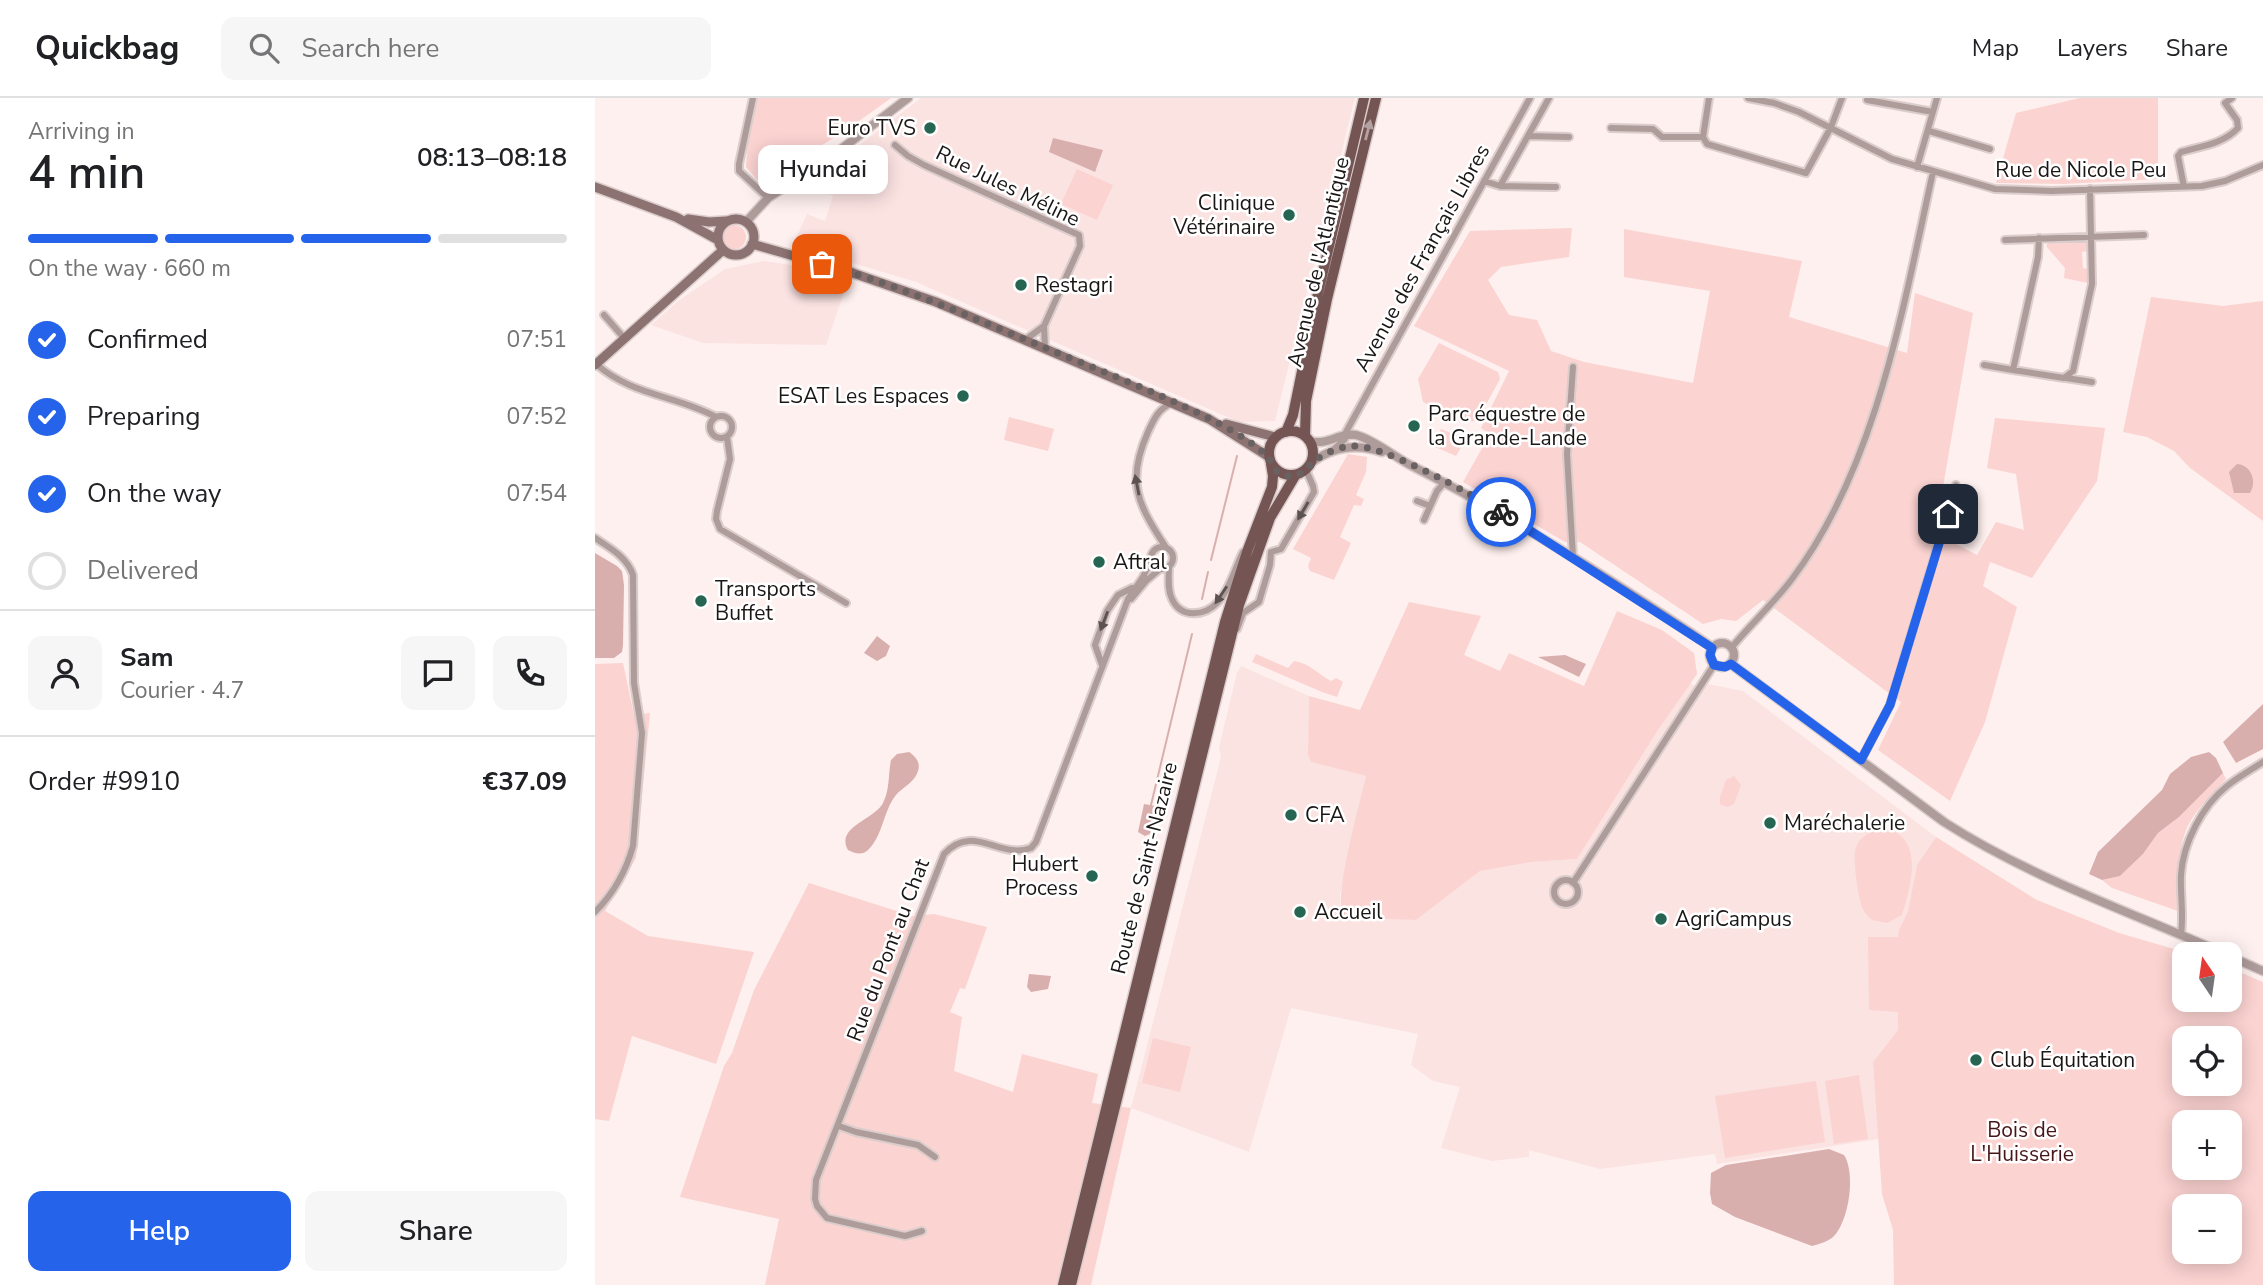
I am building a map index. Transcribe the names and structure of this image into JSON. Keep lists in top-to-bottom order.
{
  "streets": {
    "main road": ["Avenue de l'Atlantique", "Route de Saint-Nazaire"],
    "street": [
      "Rue de Nicole Peu",
      "Rue Jules Méline",
      "Avenue des Français Libres",
      "Rue du Pont au Chat"
    ]
  },
  "crossings": [
    ["Avenue de l'Atlantique", "Route de Saint-Nazaire"]
  ],
  "parks": ["Bois de L'Huisserie"],
  "places": [
    "Euro TVS",
    "Clinique Vétérinaire",
    "Hyundai",
    "Restagri",
    "ESAT Les Espaces",
    "Parc équestre de la Grande-Lande",
    "Aftral",
    "Transports Buffet",
    "CFA",
    "Maréchalerie",
    "Hubert Process",
    "Accueil",
    "AgriCampus",
    "Club Équitation"
  ],
  "north": "top",
  "page": {
    "header": "Quickbag",
    "search": "Search here",
    "nav": ["Map", "Layers", "Share"],
    "heading": ["4 min", "Arriving in", "08:13–08:18"],
    "panel": [
      "Sam",
      "Courier · 4.7",
      "Order #9910",
      "€37.09"
    ],
    "bubble": "Hyundai",
    "bar": "On the way · 660 m",
    "list": [
      ["Confirmed", "07:51"],
      ["Preparing", "07:52"],
      ["On the way", "07:54"],
      "Delivered"
    ],
    "map_buttons": ["+", "−"],
    "buttons": ["Help", "Share"]
  }
}
